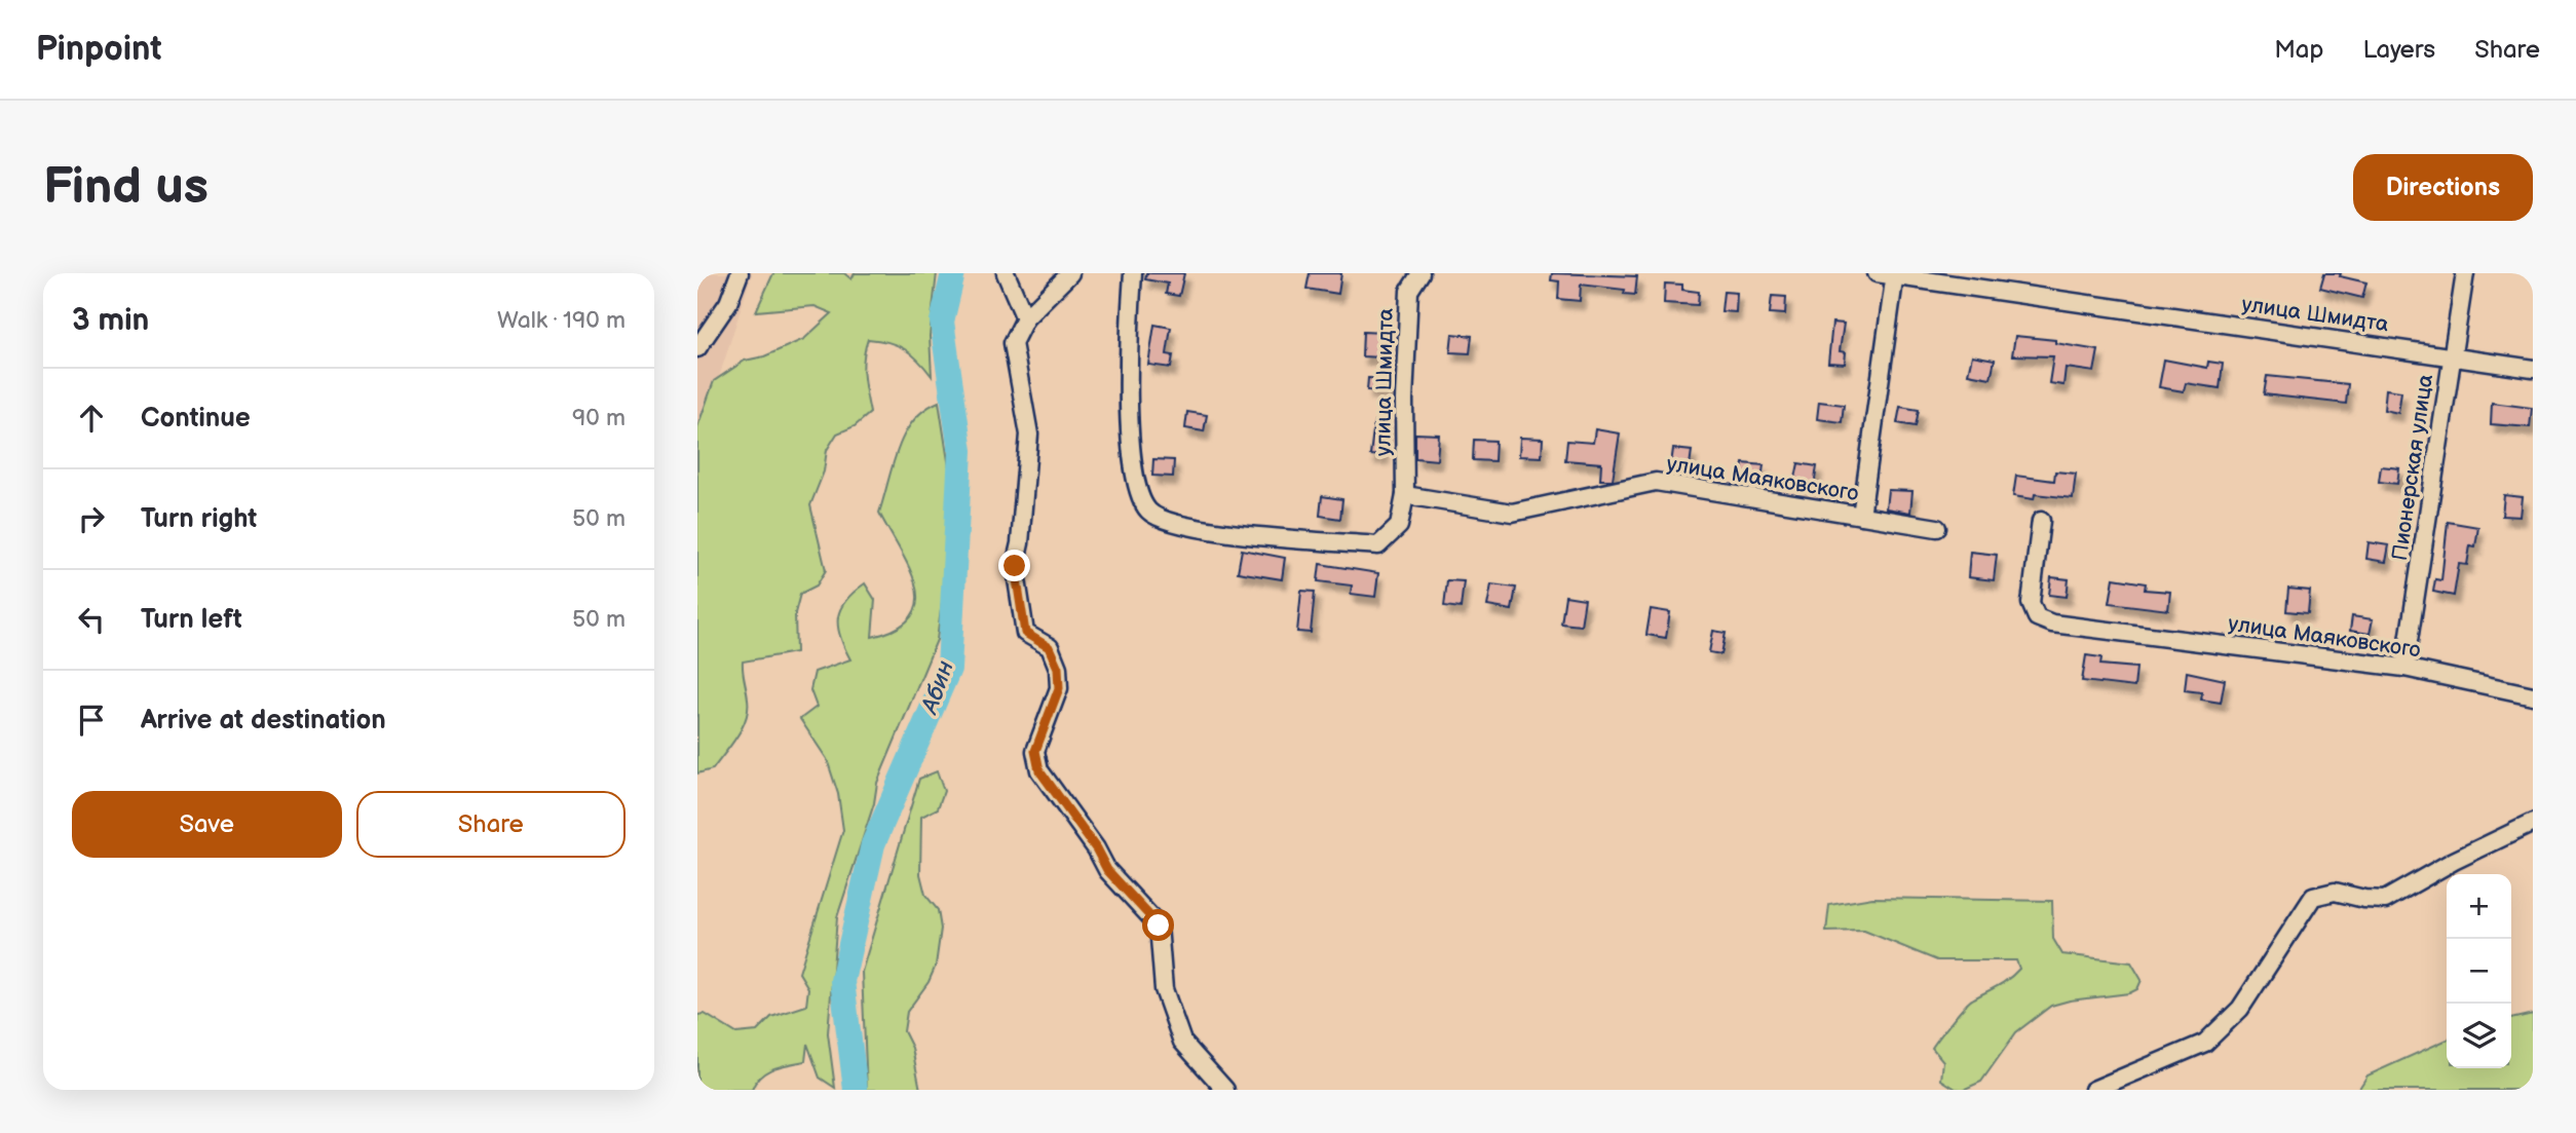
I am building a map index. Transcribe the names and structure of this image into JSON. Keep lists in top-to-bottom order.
{
  "streets": {
    "street": ["улица Шмидта", "Пионерская улица", "улица Маяковского"]
  },
  "crossings": [
    ["улица Шмидта", "Пионерская улица"],
    ["улица Шмидта", "улица Маяковского"],
    ["Пионерская улица", "улица Маяковского"]
  ],
  "water": ["Абин"],
  "page": {
    "header": "Pinpoint",
    "nav": ["Map", "Layers", "Share"],
    "buttons": [
      "Directions",
      ["Save", "Share"]
    ],
    "title": "Find us",
    "heading": ["3 min", "Walk · 190 m"],
    "list": [
      ["Continue", "90 m"],
      ["Turn right", "50 m"],
      ["Turn left", "50 m"],
      "Arrive at destination"
    ],
    "map_buttons": ["+", "−"]
  }
}
